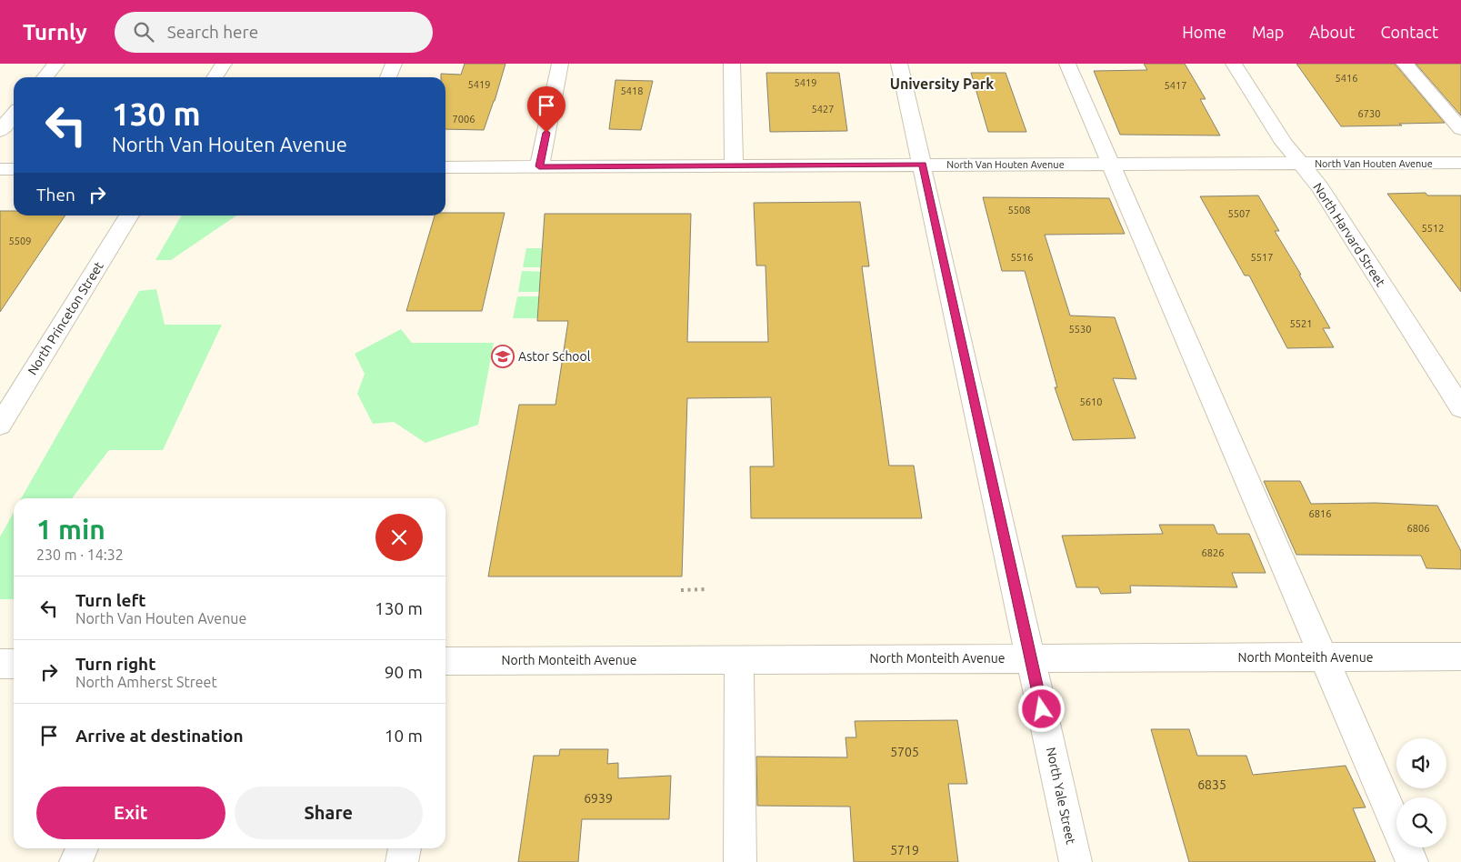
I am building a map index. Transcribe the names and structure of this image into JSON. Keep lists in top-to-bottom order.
{
  "streets": {
    "street": [
      "North Van Houten Avenue",
      "North Harvard Street",
      "North Princeton Street",
      "North Monteith Avenue",
      "North Yale Street"
    ]
  },
  "crossings": [
    ["North Van Houten Avenue", "North Harvard Street"],
    ["North Van Houten Avenue", "North Yale Street"],
    ["North Monteith Avenue", "North Yale Street"]
  ],
  "districts": ["University Park"],
  "places": {
    "school or university": ["Astor School"]
  },
  "house_numbers": [
    "5416",
    "5419",
    "5419",
    "5417",
    "5418",
    "5427",
    "6730",
    "7006",
    "5508",
    "5507",
    "5512",
    "5509",
    "5516",
    "5517",
    "5521",
    "5530",
    "5610",
    "6816",
    "6806",
    "6826",
    "5705",
    "6835",
    "6939",
    "5719"
  ],
  "page": {
    "header": "Turnly",
    "search": "Search here",
    "nav": [
      "Home",
      "Map",
      "About",
      "Contact"
    ],
    "turn": ["130 m", "North Van Houten Avenue"],
    "then": "Then",
    "heading": ["1 min", "230 m · 14:32"],
    "list": [
      {
        "name": "Turn left",
        "note": "North Van Houten Avenue",
        "value": "130 m"
      },
      {
        "name": "Turn right",
        "note": "North Amherst Street",
        "value": "90 m"
      },
      {
        "name": "Arrive at destination",
        "value": "10 m"
      }
    ],
    "buttons": ["Exit", "Share"]
  }
}
